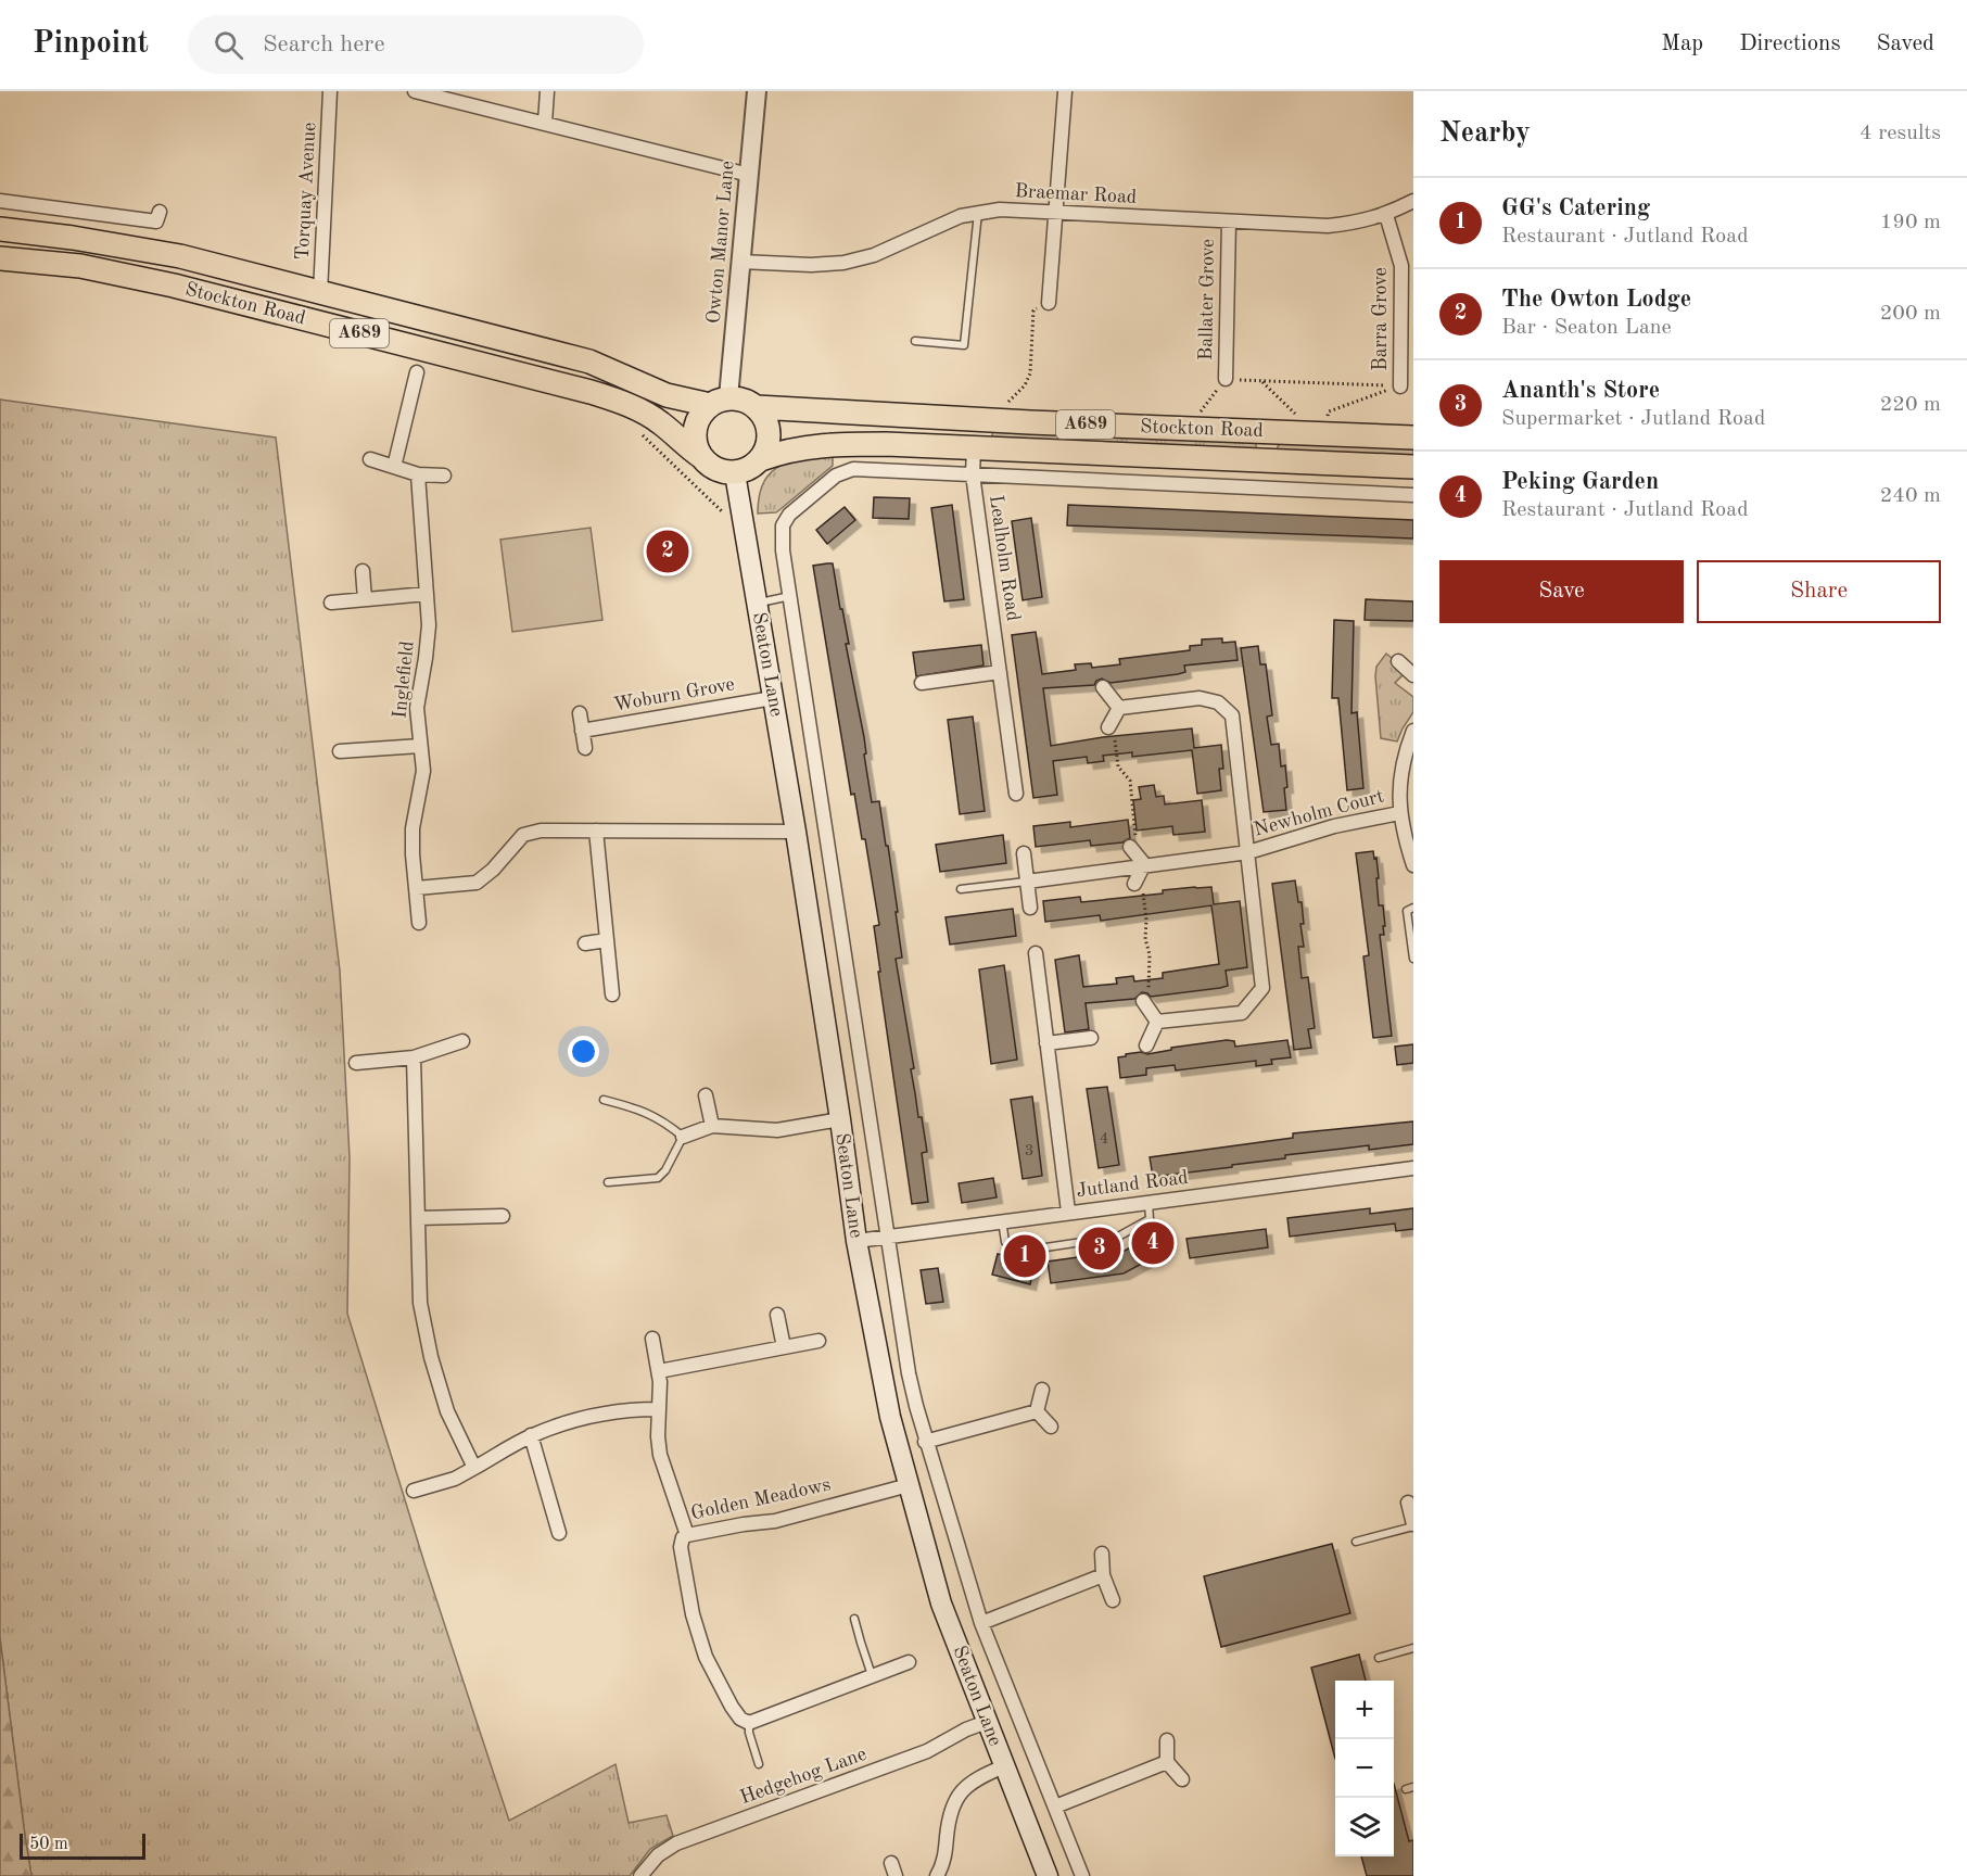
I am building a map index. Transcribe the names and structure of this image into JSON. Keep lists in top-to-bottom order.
{
  "streets": {
    "highway": ["Stockton Road", "A689"],
    "main road": ["Seaton Lane"],
    "street": [
      "Torquay Avenue",
      "Braemar Road",
      "Owton Manor Lane",
      "Ballater Grove",
      "Barra Grove",
      "Lealholm Road",
      "Inglefield",
      "Woburn Grove",
      "Newholm Court",
      "Jutland Road",
      "Golden Meadows",
      "Hedgehog Lane"
    ]
  },
  "crossings": [
    ["Torquay Avenue", "Stockton Road"],
    ["Braemar Road", "Owton Manor Lane"],
    ["Braemar Road", "Ballater Grove"],
    ["Braemar Road", "Barra Grove"],
    ["Owton Manor Lane", "Stockton Road"],
    ["Owton Manor Lane", "Seaton Lane"],
    ["Stockton Road", "Lealholm Road"],
    ["Stockton Road", "Seaton Lane"],
    ["Lealholm Road", "Seaton Lane"],
    ["Seaton Lane", "Woburn Grove"],
    ["Seaton Lane", "Jutland Road"],
    ["Seaton Lane", "Golden Meadows"],
    ["Seaton Lane", "Hedgehog Lane"]
  ],
  "house_numbers": ["4", "3"],
  "scale_bar": "50 m",
  "page": {
    "header": "Pinpoint",
    "search": "Search here",
    "nav": ["Map", "Directions", "Saved"],
    "heading": ["Nearby", "4 results"],
    "list": [
      {
        "mark": "1",
        "name": "GG's Catering",
        "note": "Restaurant · Jutland Road",
        "value": "190 m"
      },
      {
        "mark": "2",
        "name": "The Owton Lodge",
        "note": "Bar · Seaton Lane",
        "value": "200 m"
      },
      {
        "mark": "3",
        "name": "Ananth's Store",
        "note": "Supermarket · Jutland Road",
        "value": "220 m"
      },
      {
        "mark": "4",
        "name": "Peking Garden",
        "note": "Restaurant · Jutland Road",
        "value": "240 m"
      }
    ],
    "pins": [
      "2",
      "4",
      "3",
      "1"
    ],
    "buttons": ["Save", "Share"],
    "map_buttons": ["+", "−"],
    "scale": "50 m"
  }
}
